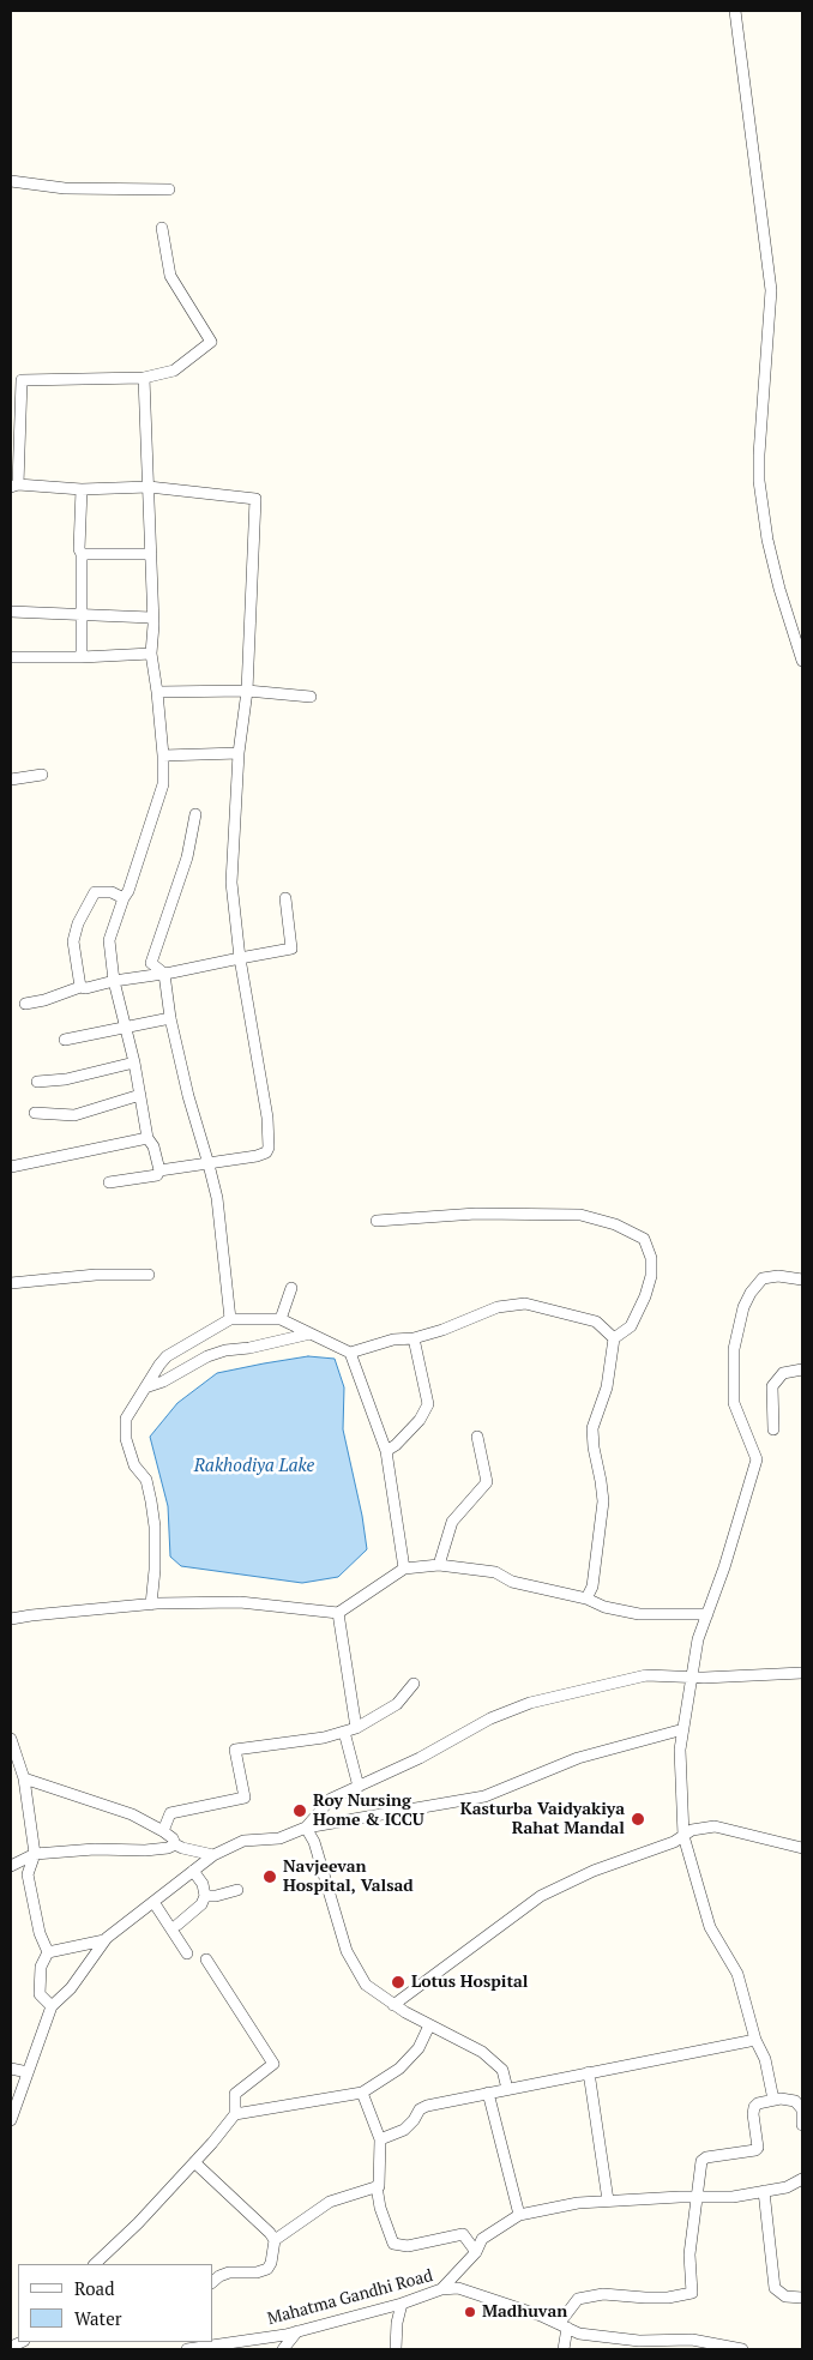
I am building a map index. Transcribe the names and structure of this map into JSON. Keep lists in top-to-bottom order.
{
  "streets": {
    "street": ["Mahatma Gandhi Road"]
  },
  "water": ["Rakhodiya Lake"],
  "places": [
    "Roy Nursing Home & ICCU",
    "Kasturba Vaidyakiya Rahat Mandal",
    "Navjeevan Hospital, Valsad",
    "Lotus Hospital",
    "Madhuvan"
  ],
  "legend": ["Road", "Water"]
}
